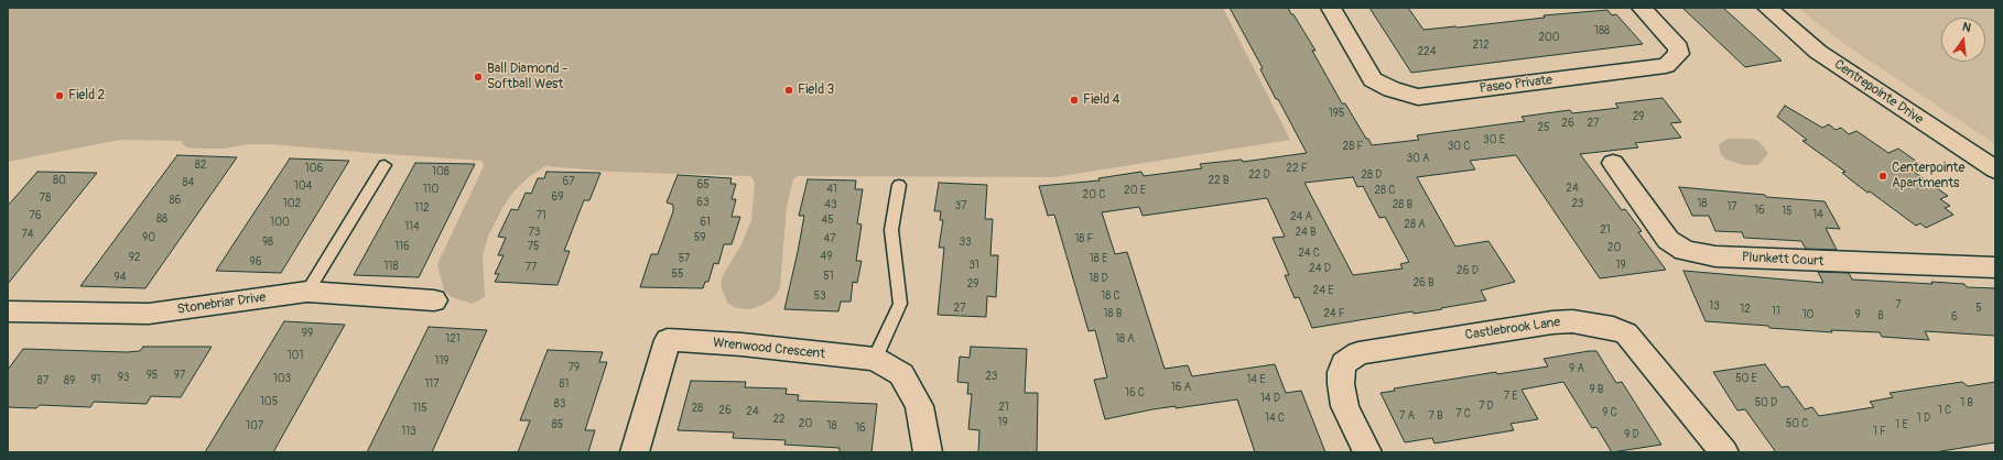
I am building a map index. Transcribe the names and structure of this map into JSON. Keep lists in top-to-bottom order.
{
  "streets": {
    "street": [
      "Paseo Private",
      "Centrepointe Drive",
      "Plunkett Court",
      "Stonebriar Drive",
      "Castlebrook Lane",
      "Wrenwood Crescent"
    ]
  },
  "places": [
    "Ball Diamond - Softball West",
    "Field 3",
    "Field 2",
    "Field 4",
    "Centerpointe Apartments"
  ],
  "house_numbers": [
    "188",
    "200",
    "212",
    "224",
    "195",
    "29",
    "26",
    "27",
    "25",
    "30 E",
    "28 F",
    "30 C",
    "30 A",
    "82",
    "106",
    "22 F",
    "108",
    "22 D",
    "28 D",
    "80",
    "22 B",
    "67",
    "84",
    "65",
    "104",
    "24",
    "110",
    "41",
    "20 E",
    "28 C",
    "20 C",
    "69",
    "78",
    "86",
    "63",
    "102",
    "23",
    "18",
    "43",
    "28 B",
    "37",
    "17",
    "112",
    "16",
    "15",
    "14",
    "76",
    "71",
    "24 A",
    "88",
    "45",
    "100",
    "61",
    "28 A",
    "114",
    "21",
    "73",
    "24 B",
    "74",
    "90",
    "59",
    "47",
    "18 F",
    "98",
    "33",
    "116",
    "75",
    "20",
    "24 C",
    "49",
    "92",
    "57",
    "18 E",
    "96",
    "31",
    "19",
    "118",
    "77",
    "24 D",
    "26 D",
    "55",
    "51",
    "94",
    "18 D",
    "26 B",
    "29",
    "24 E",
    "53",
    "18 C",
    "7",
    "13",
    "27",
    "5",
    "12",
    "11",
    "18 B",
    "24 F",
    "10",
    "9",
    "8",
    "6",
    "99",
    "121",
    "18 A",
    "101",
    "119",
    "79",
    "9 A",
    "95",
    "97",
    "23",
    "93",
    "103",
    "50 E",
    "91",
    "14 E",
    "87",
    "89",
    "117",
    "81",
    "16 A",
    "9 B",
    "16 C",
    "7 E",
    "14 D",
    "105",
    "50 D",
    "1 B",
    "83",
    "7 D",
    "21",
    "115",
    "28",
    "26",
    "1 C",
    "24",
    "9 C",
    "7 C",
    "7 A",
    "7 B",
    "14 C",
    "1 D",
    "22",
    "19",
    "20",
    "50 C",
    "85",
    "1 E",
    "107",
    "18",
    "16",
    "113",
    "1 F",
    "9 D"
  ],
  "north": "top"
}
